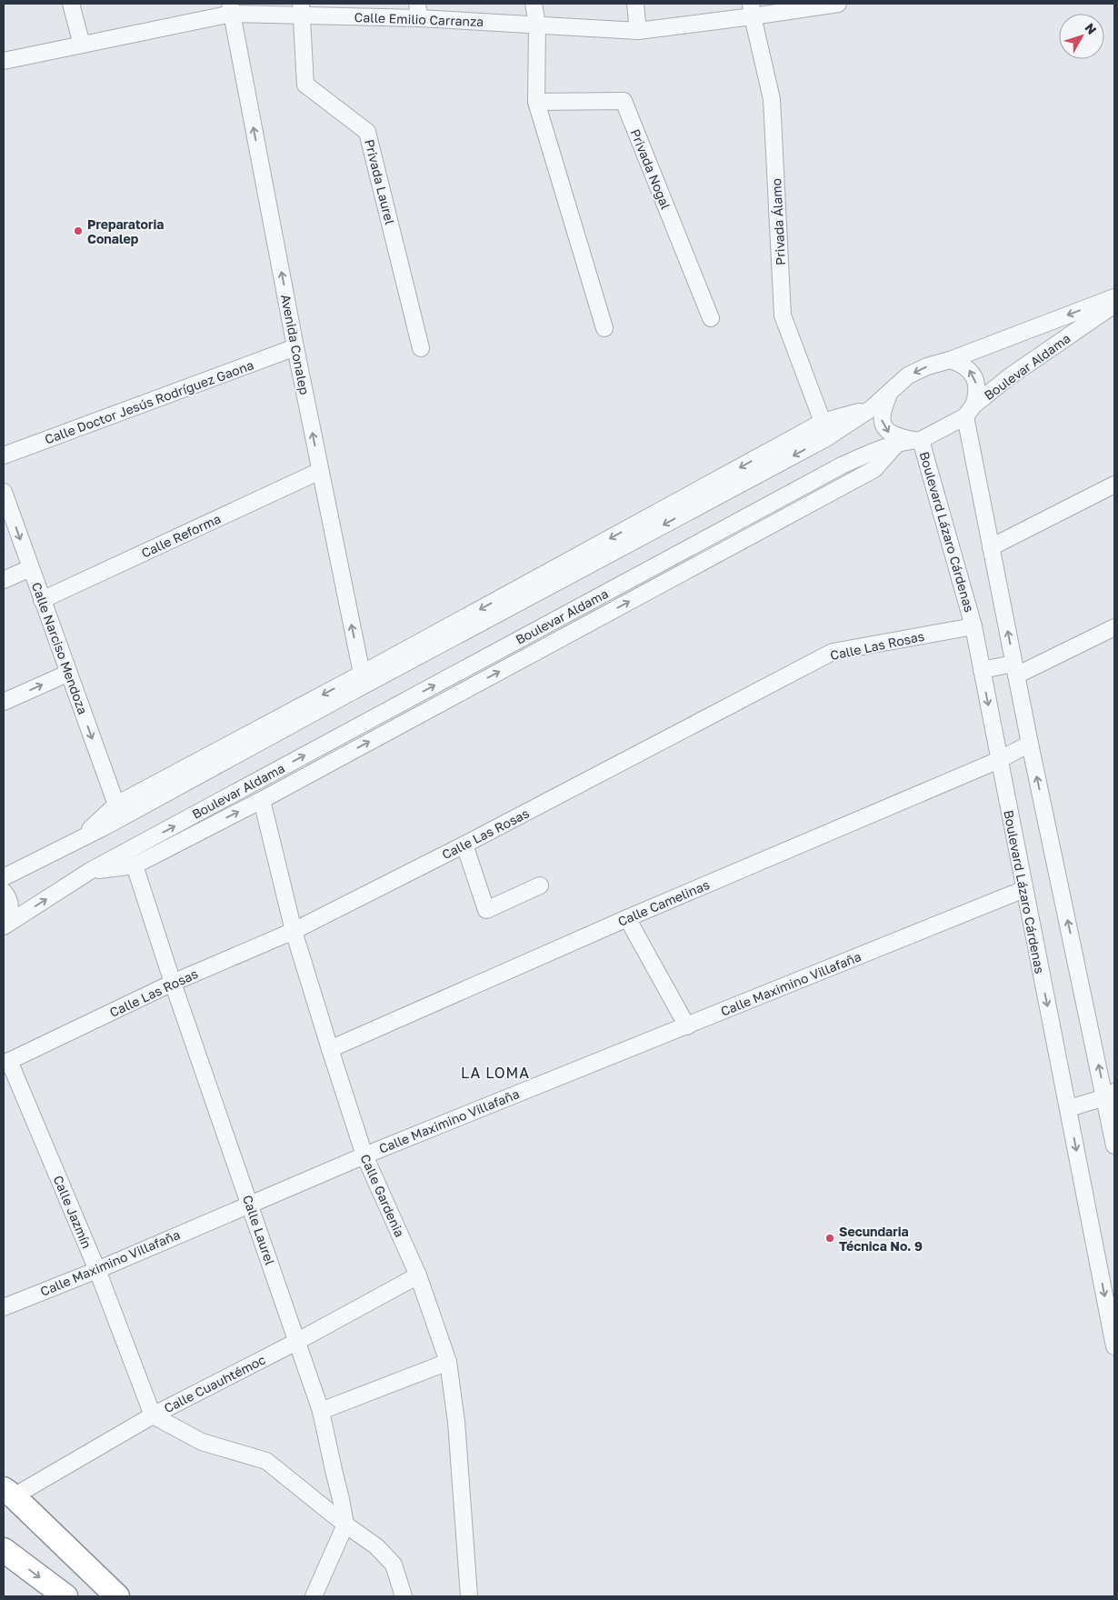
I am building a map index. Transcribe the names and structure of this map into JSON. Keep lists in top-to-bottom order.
{
  "streets": {
    "street": [
      "Calle Emilio Carranza",
      "Privada Nogal",
      "Privada Laurel",
      "Privada Álamo",
      "Avenida Conalep",
      "Boulevar Aldama",
      "Calle Doctor Jesús Rodríguez Gaona",
      "Boulevard Lázaro Cárdenas",
      "Calle Reforma",
      "Calle Las Rosas",
      "Calle Narciso Mendoza",
      "Calle Camelinas",
      "Calle Maximino Villafaña",
      "Calle Gardenia",
      "Calle Jazmín",
      "Calle Laurel",
      "Calle Cuauhtémoc"
    ]
  },
  "crossings": [
    ["Calle Emilio Carranza", "Privada Laurel"],
    ["Calle Emilio Carranza", "Privada Álamo"],
    ["Calle Emilio Carranza", "Avenida Conalep"],
    ["Privada Álamo", "Boulevar Aldama"],
    ["Avenida Conalep", "Boulevar Aldama"],
    ["Avenida Conalep", "Calle Doctor Jesús Rodríguez Gaona"],
    ["Avenida Conalep", "Calle Reforma"],
    ["Boulevar Aldama", "Boulevard Lázaro Cárdenas"],
    ["Boulevar Aldama", "Calle Narciso Mendoza"],
    ["Boulevard Lázaro Cárdenas", "Calle Las Rosas"],
    ["Boulevard Lázaro Cárdenas", "Calle Camelinas"],
    ["Boulevard Lázaro Cárdenas", "Calle Maximino Villafaña"],
    ["Calle Reforma", "Calle Narciso Mendoza"],
    ["Calle Las Rosas", "Calle Gardenia"],
    ["Calle Las Rosas", "Calle Jazmín"],
    ["Calle Las Rosas", "Calle Laurel"],
    ["Calle Camelinas", "Calle Gardenia"],
    ["Calle Maximino Villafaña", "Calle Gardenia"],
    ["Calle Maximino Villafaña", "Calle Jazmín"],
    ["Calle Maximino Villafaña", "Calle Laurel"],
    ["Calle Gardenia", "Calle Cuauhtémoc"],
    ["Calle Jazmín", "Calle Cuauhtémoc"],
    ["Calle Laurel", "Calle Cuauhtémoc"]
  ],
  "one_way": ["Avenida Conalep", "Calle Narciso Mendoza"],
  "districts": ["LA LOMA"],
  "places": ["Preparatoria Conalep", "Secundaria Técnica No. 9"],
  "north": "top right"
}
